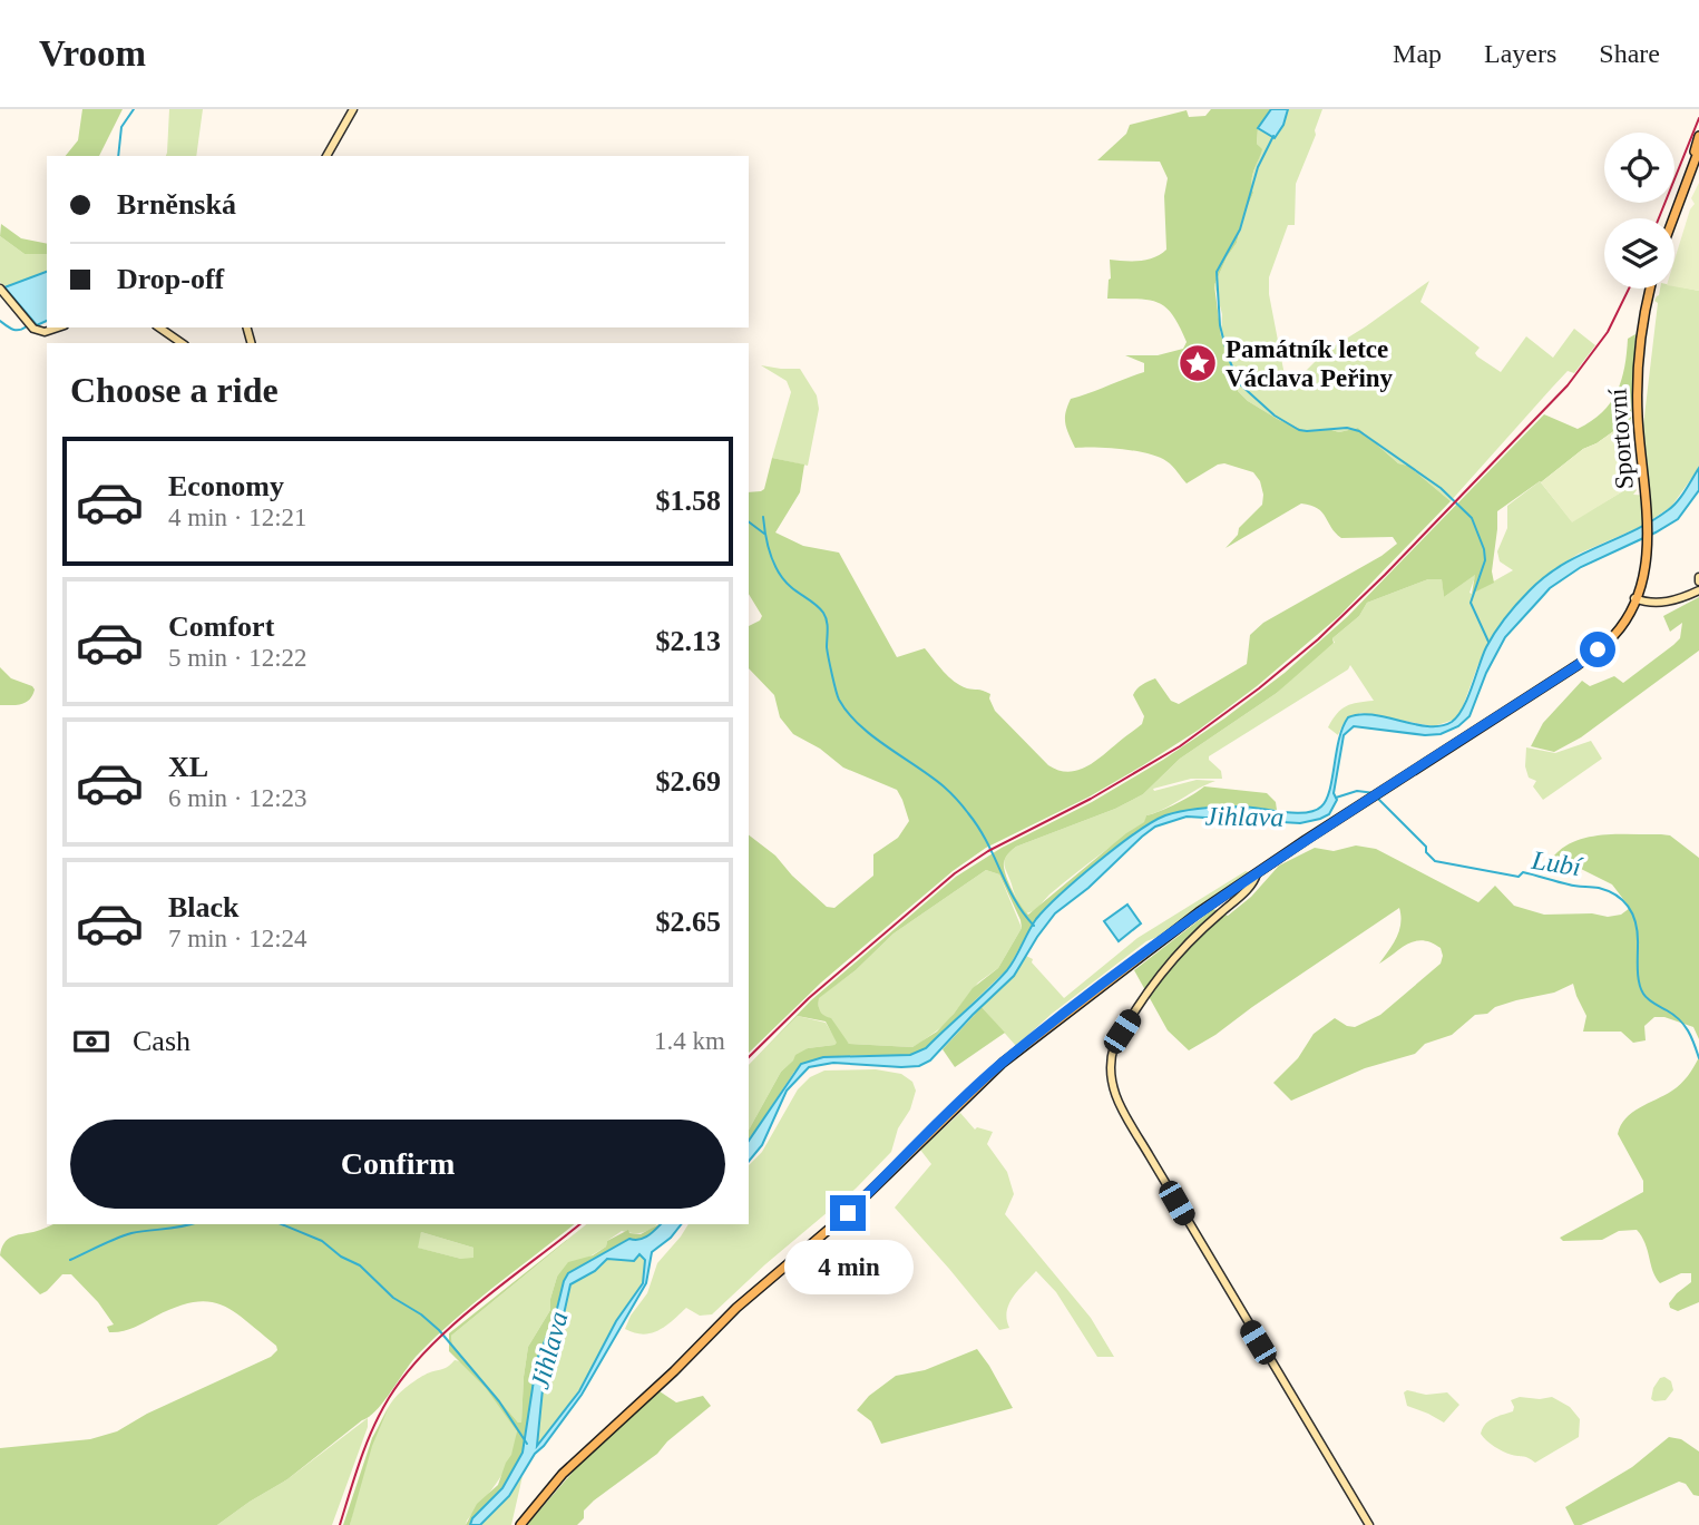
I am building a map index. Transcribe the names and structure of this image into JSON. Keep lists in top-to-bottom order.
{
  "streets": {
    "main road": ["Sportovní"]
  },
  "water": ["Jihlava", "Lubí"],
  "places": {
    "place": ["Památník letce Václava Peřiny"]
  },
  "page": {
    "header": "Vroom",
    "nav": ["Map", "Layers", "Share"],
    "banner": ["Brněnská", "Drop-off"],
    "heading": "Choose a ride",
    "list": [
      {
        "name": "Economy",
        "note": "4 min · 12:21",
        "value": "$1.58"
      },
      {
        "name": "Comfort",
        "note": "5 min · 12:22",
        "value": "$2.13"
      },
      {
        "name": "XL",
        "note": "6 min · 12:23",
        "value": "$2.69"
      },
      {
        "name": "Black",
        "note": "7 min · 12:24",
        "value": "$2.65"
      }
    ],
    "pay": ["Cash", "1.4 km"],
    "buttons": "Confirm",
    "bubble": "4 min"
  }
}
